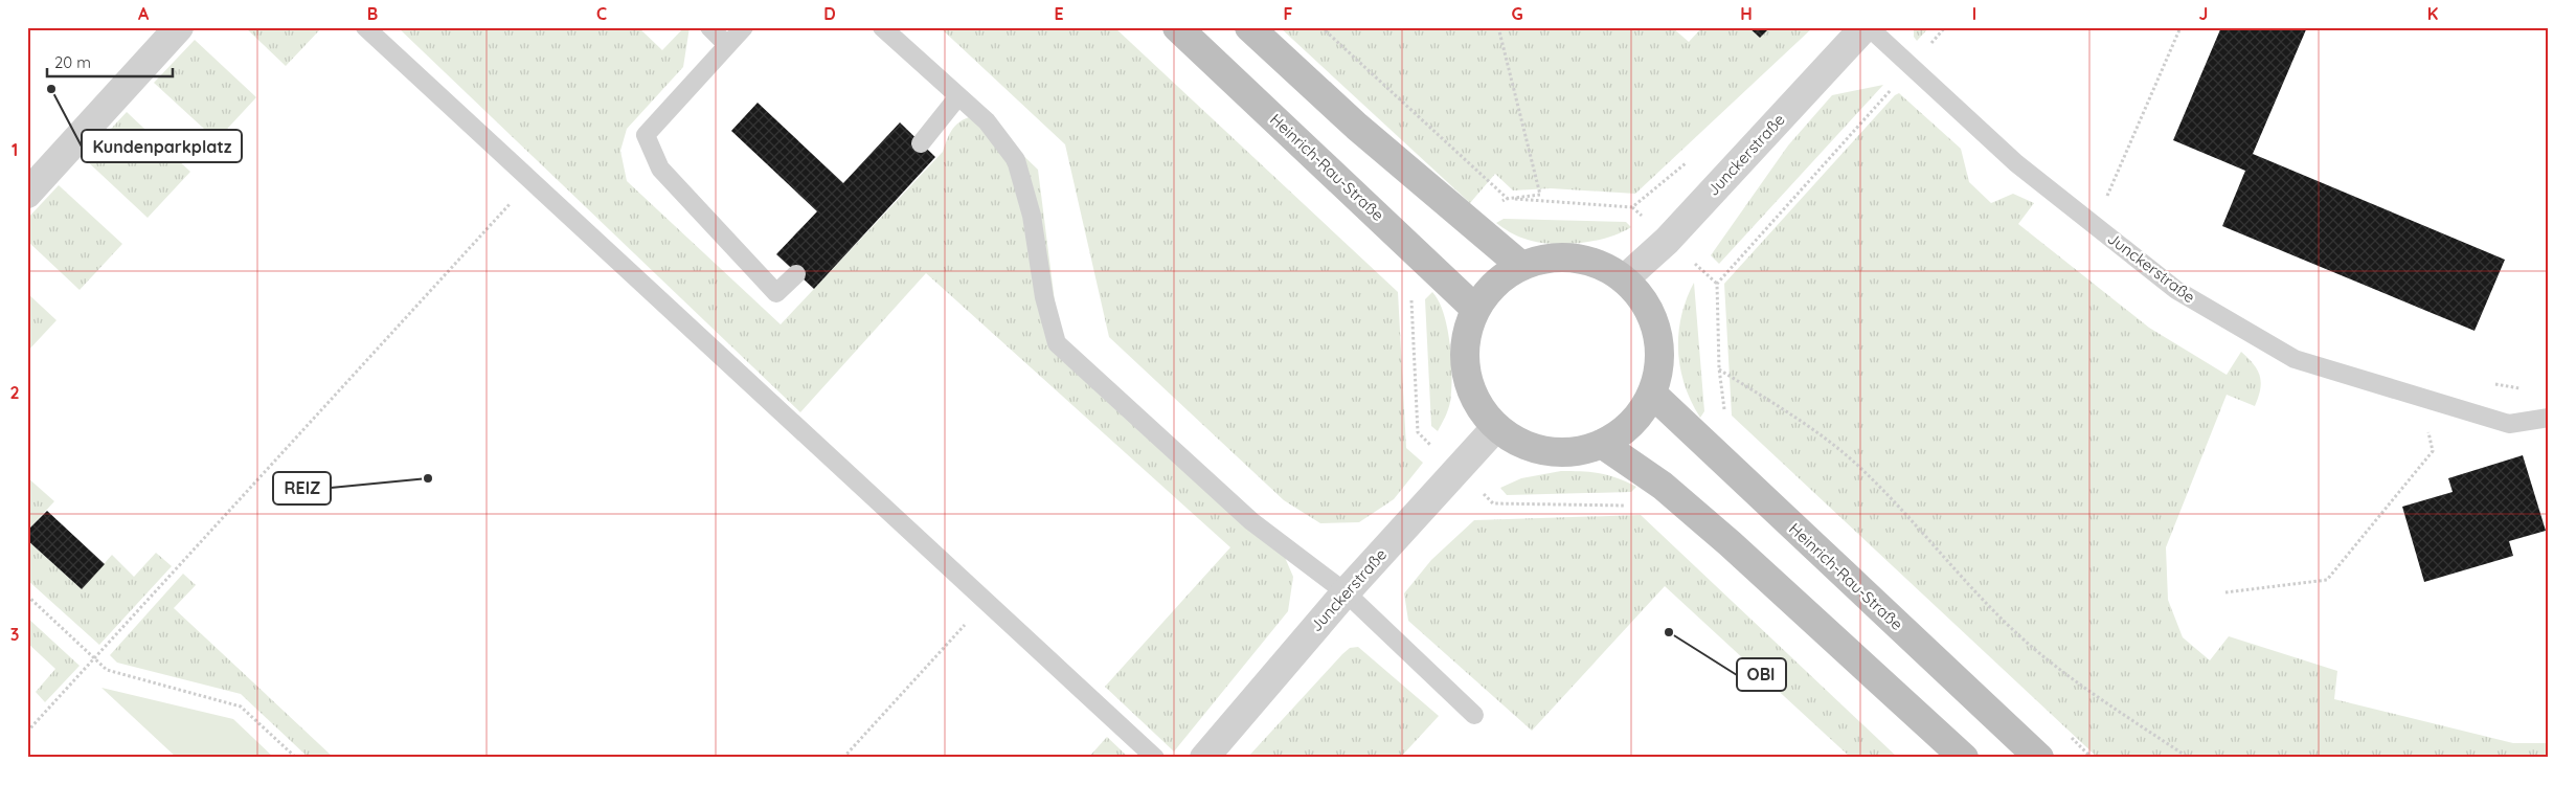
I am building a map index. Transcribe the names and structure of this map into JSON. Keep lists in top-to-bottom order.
{
  "streets": {
    "main road": ["Heinrich-Rau-Straße"],
    "street": ["Junckerstraße"]
  },
  "places": ["Kundenparkplatz", "REIZ", "OBI"],
  "scale_bar": "20 m",
  "grid": {
    "columns": [
      "A",
      "B",
      "C",
      "D",
      "E",
      "F",
      "G",
      "H",
      "I",
      "J",
      "K"
    ],
    "rows": ["1", "2", "3"]
  }
}
